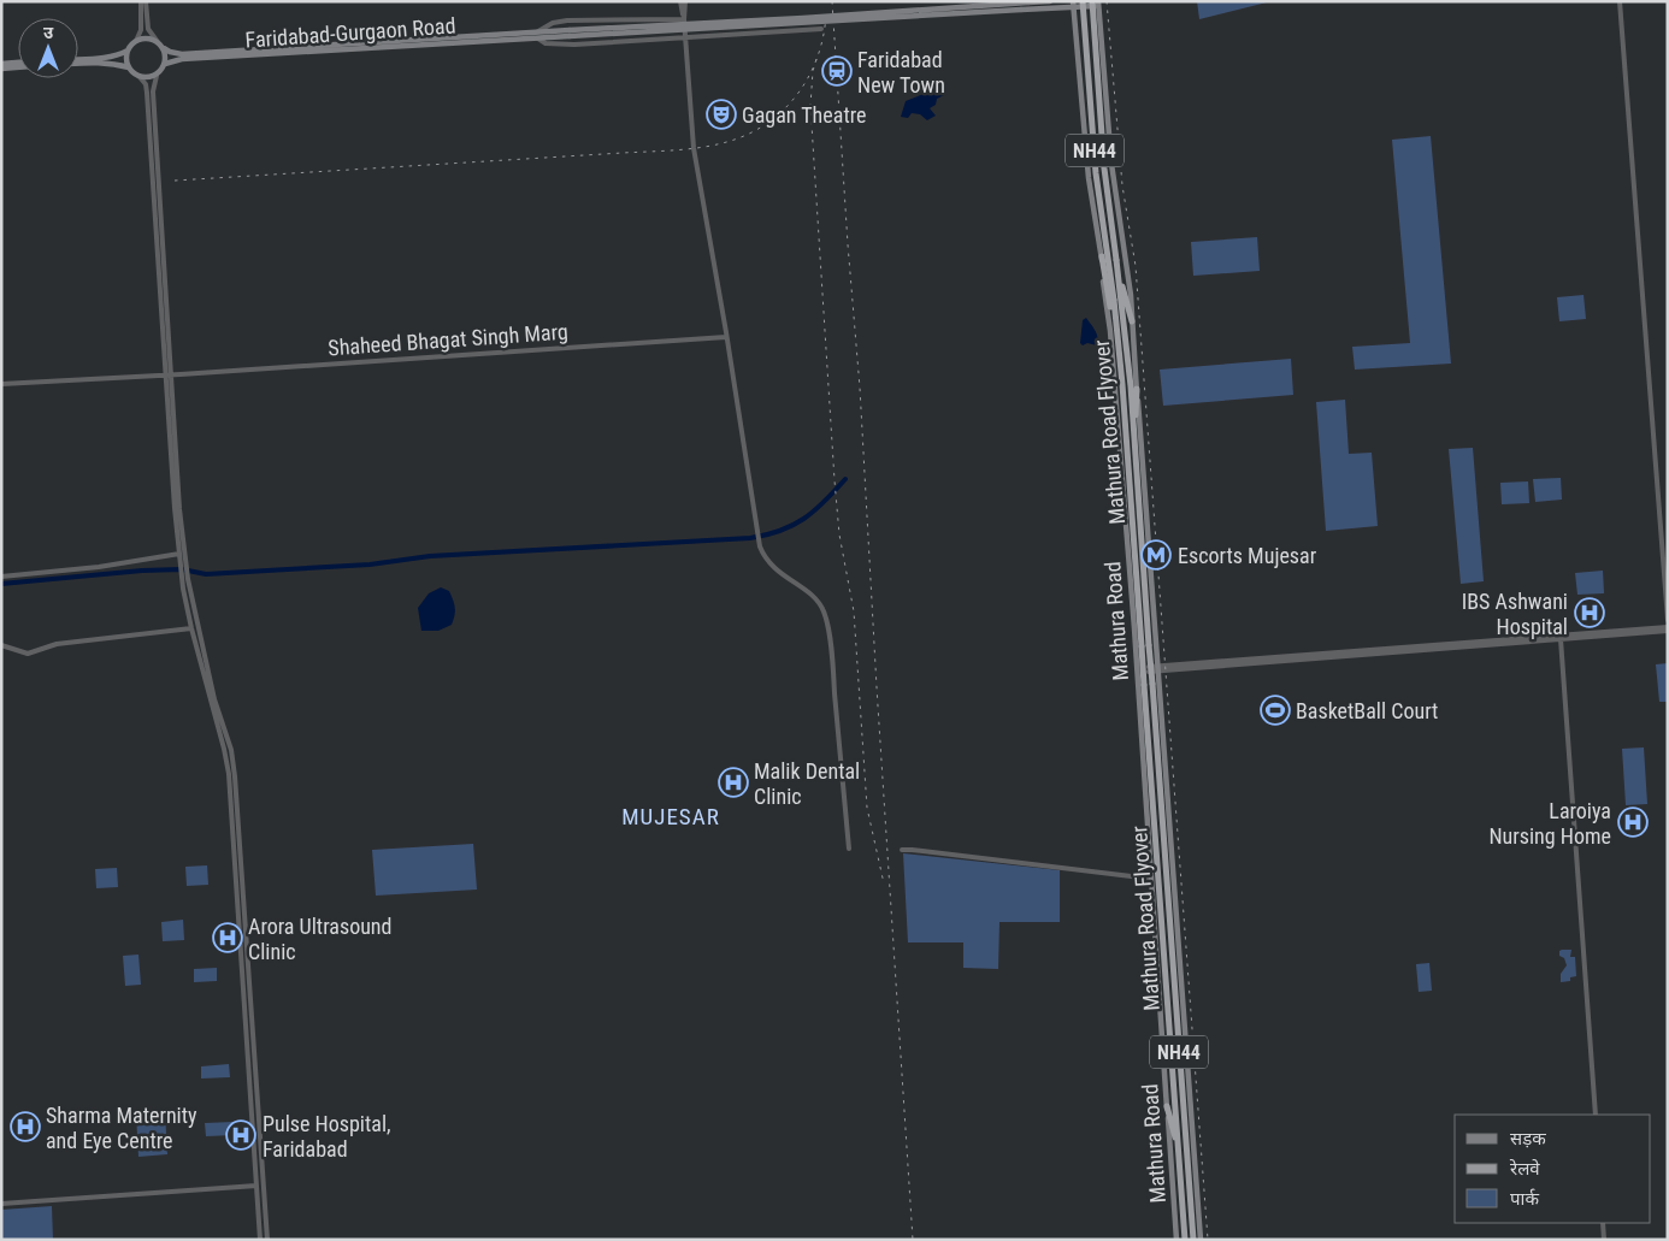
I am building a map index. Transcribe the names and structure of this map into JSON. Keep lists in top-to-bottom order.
{
  "streets": {
    "highway": ["NH44", "Mathura Road Flyover", "Mathura Road"],
    "main road": ["Faridabad-Gurgaon Road"],
    "street": ["Shaheed Bhagat Singh Marg"]
  },
  "crossings": [
    ["NH44", "Mathura Road Flyover"],
    ["Mathura Road Flyover", "Mathura Road"]
  ],
  "districts": ["MUJESAR"],
  "places": {
    "station": ["Faridabad New Town"],
    "theatre": ["Gagan Theatre"],
    "metro station": ["Escorts Mujesar"],
    "hospital": [
      "IBS Ashwani Hospital",
      "Malik Dental Clinic",
      "Laroiya Nursing Home",
      "Arora Ultrasound Clinic",
      "Sharma Maternity and Eye Centre",
      "Pulse Hospital, Faridabad"
    ],
    "sports": ["BasketBall Court"]
  },
  "legend": ["सड़क", "रेलवे", "पार्क"],
  "north": "top"
}
